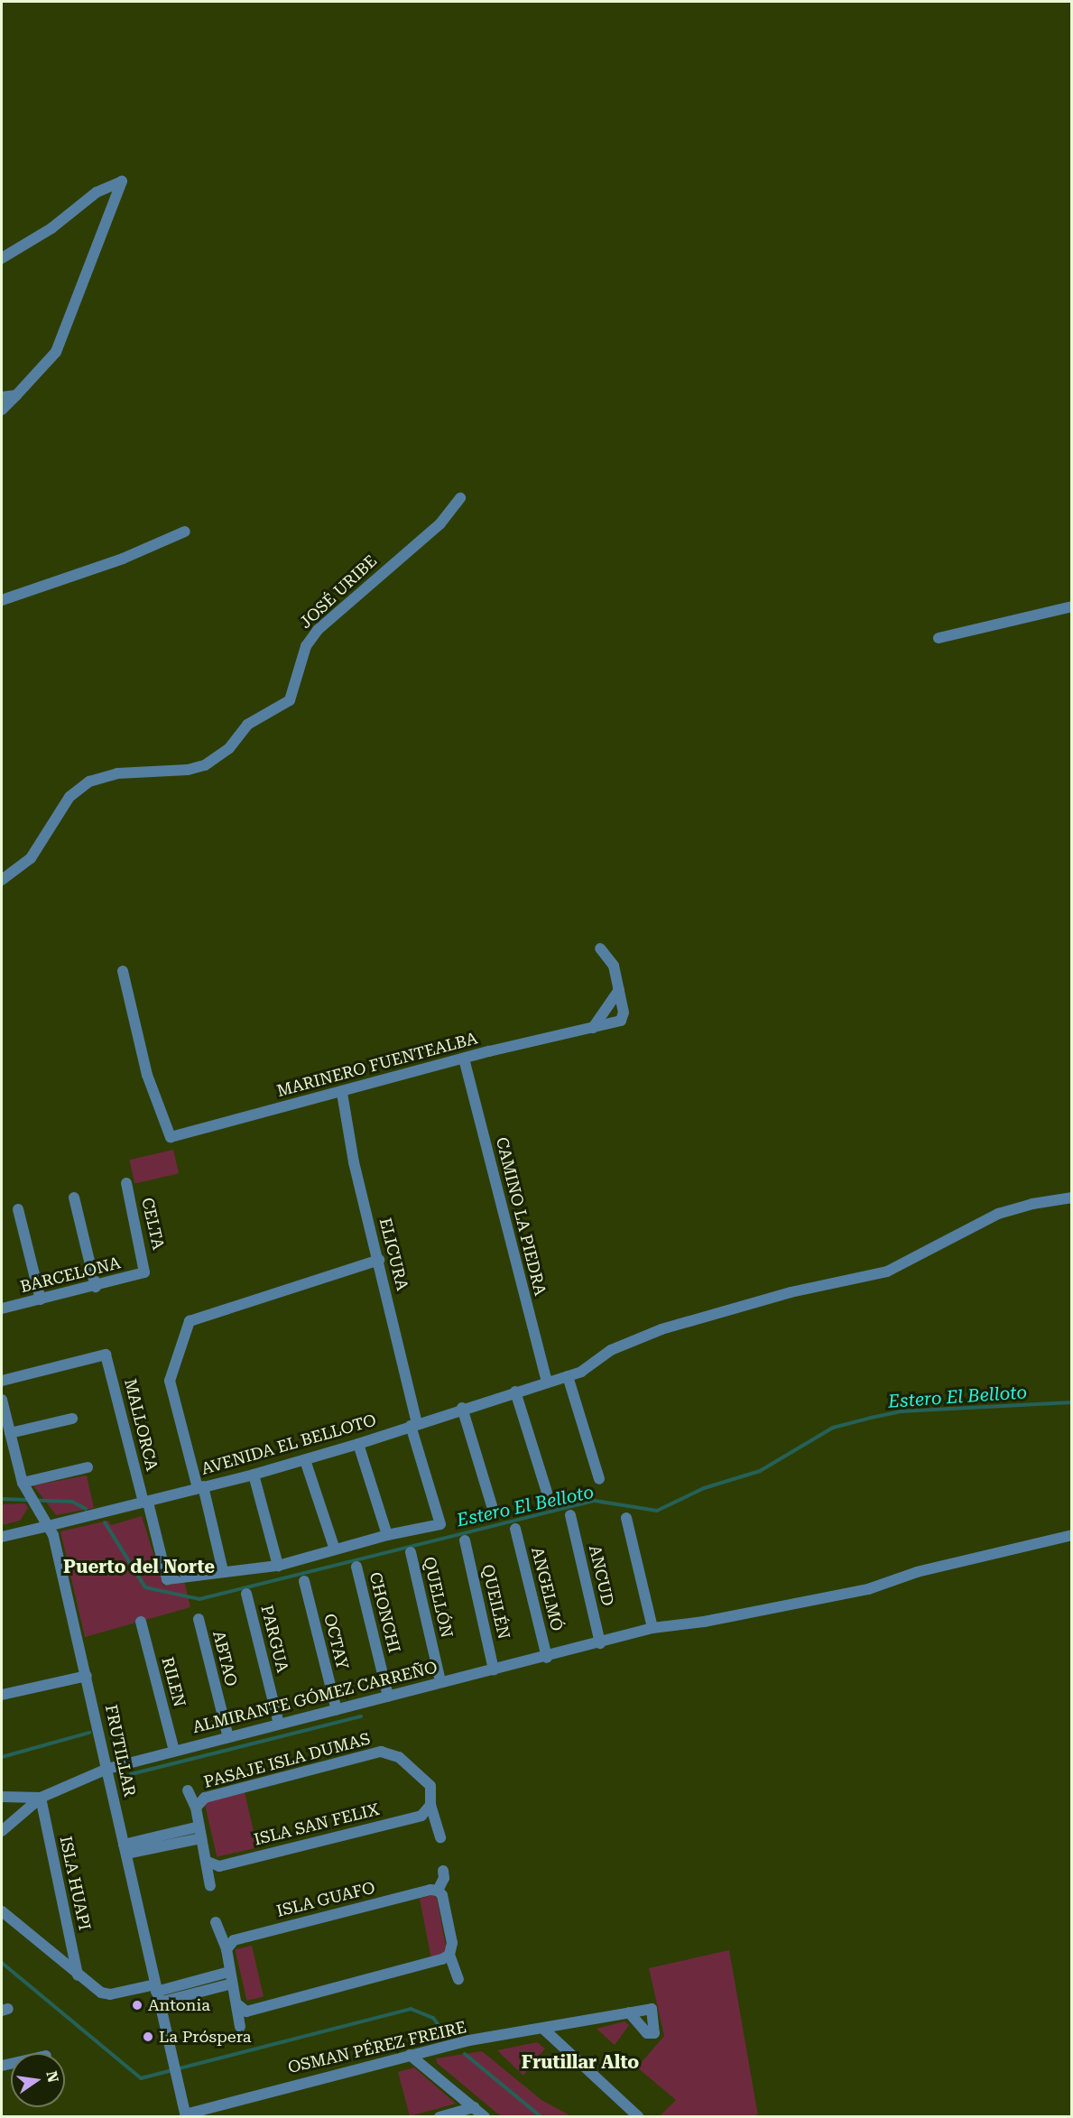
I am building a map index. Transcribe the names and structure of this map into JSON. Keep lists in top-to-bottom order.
{
  "streets": {
    "street": [
      "JOSÉ URIBE",
      "MARINERO FUENTEALBA",
      "CAMINO LA PIEDRA",
      "CELTA",
      "ELICURA",
      "BARCELONA",
      "MALLORCA",
      "AVENIDA EL BELLOTO",
      "ANCUD",
      "ANGELMÓ",
      "QUELLÓN",
      "QUEILÉN",
      "CHONCHI",
      "PARGUA",
      "OCTAY",
      "ABTAO",
      "RILEN",
      "ALMIRANTE GÓMEZ CARREÑO",
      "FRUTILLAR",
      "PASAJE ISLA DUMAS",
      "ISLA SAN FELIX",
      "ISLA HUAPI",
      "ISLA GUAFO",
      "OSMAN PÉREZ FREIRE"
    ]
  },
  "crossings": [
    ["MARINERO FUENTEALBA", "CAMINO LA PIEDRA"],
    ["MARINERO FUENTEALBA", "ELICURA"],
    ["CAMINO LA PIEDRA", "AVENIDA EL BELLOTO"],
    ["CELTA", "BARCELONA"],
    ["ELICURA", "AVENIDA EL BELLOTO"],
    ["MALLORCA", "AVENIDA EL BELLOTO"],
    ["AVENIDA EL BELLOTO", "FRUTILLAR"],
    ["ANCUD", "ALMIRANTE GÓMEZ CARREÑO"],
    ["ANGELMÓ", "ALMIRANTE GÓMEZ CARREÑO"],
    ["QUELLÓN", "ALMIRANTE GÓMEZ CARREÑO"],
    ["QUEILÉN", "ALMIRANTE GÓMEZ CARREÑO"],
    ["CHONCHI", "ALMIRANTE GÓMEZ CARREÑO"],
    ["PARGUA", "ALMIRANTE GÓMEZ CARREÑO"],
    ["OCTAY", "ALMIRANTE GÓMEZ CARREÑO"],
    ["ABTAO", "ALMIRANTE GÓMEZ CARREÑO"],
    ["RILEN", "ALMIRANTE GÓMEZ CARREÑO"],
    ["ALMIRANTE GÓMEZ CARREÑO", "FRUTILLAR"],
    ["ALMIRANTE GÓMEZ CARREÑO", "ISLA HUAPI"],
    ["FRUTILLAR", "OSMAN PÉREZ FREIRE"],
    ["PASAJE ISLA DUMAS", "ISLA SAN FELIX"]
  ],
  "districts": ["Puerto del Norte", "Frutillar Alto"],
  "water": ["Estero El Belloto"],
  "places": ["Antonia", "La Próspera"],
  "north": "right"
}
